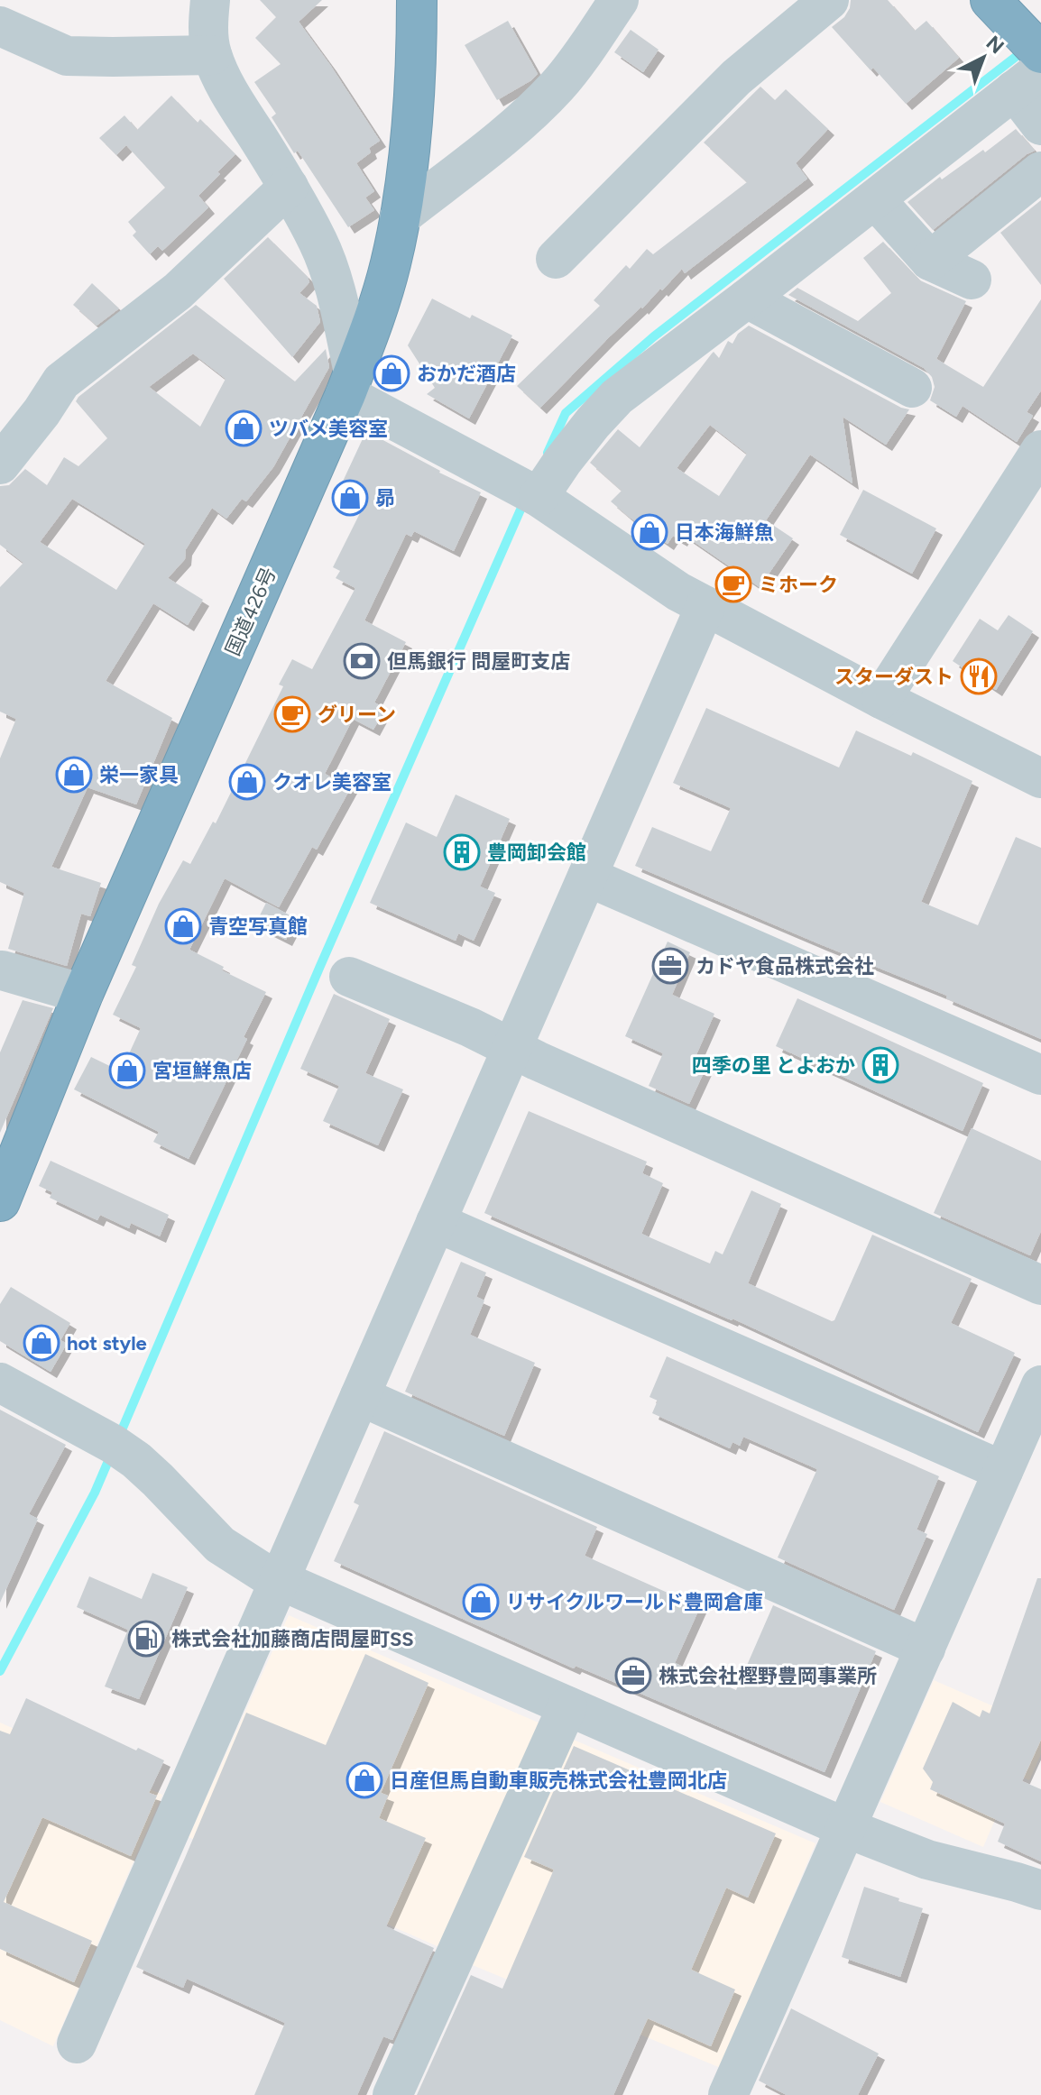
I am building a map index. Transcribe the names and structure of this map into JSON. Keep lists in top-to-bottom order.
{
  "streets": {
    "highway": ["国道426号"]
  },
  "places": {
    "shop": [
      "おかだ酒店",
      "ツバメ美容室",
      "昴",
      "日本海鮮魚",
      "栄一家具",
      "クオレ美容室",
      "青空写真館",
      "宮垣鮮魚店",
      "hot style",
      "リサイクルワールド豊岡倉庫",
      "日産但馬自動車販売株式会社豊岡北店"
    ],
    "cafe": ["ミホーク", "グリーン"],
    "bank": ["但馬銀行 問屋町支店"],
    "restaurant": ["スターダスト"],
    "building": ["豊岡卸会館", "四季の里 とよおか"],
    "office": ["カドヤ食品株式会社", "株式会社樫野豊岡事業所"],
    "fuel station": ["株式会社加藤商店問屋町SS"]
  },
  "north": "top right"
}
